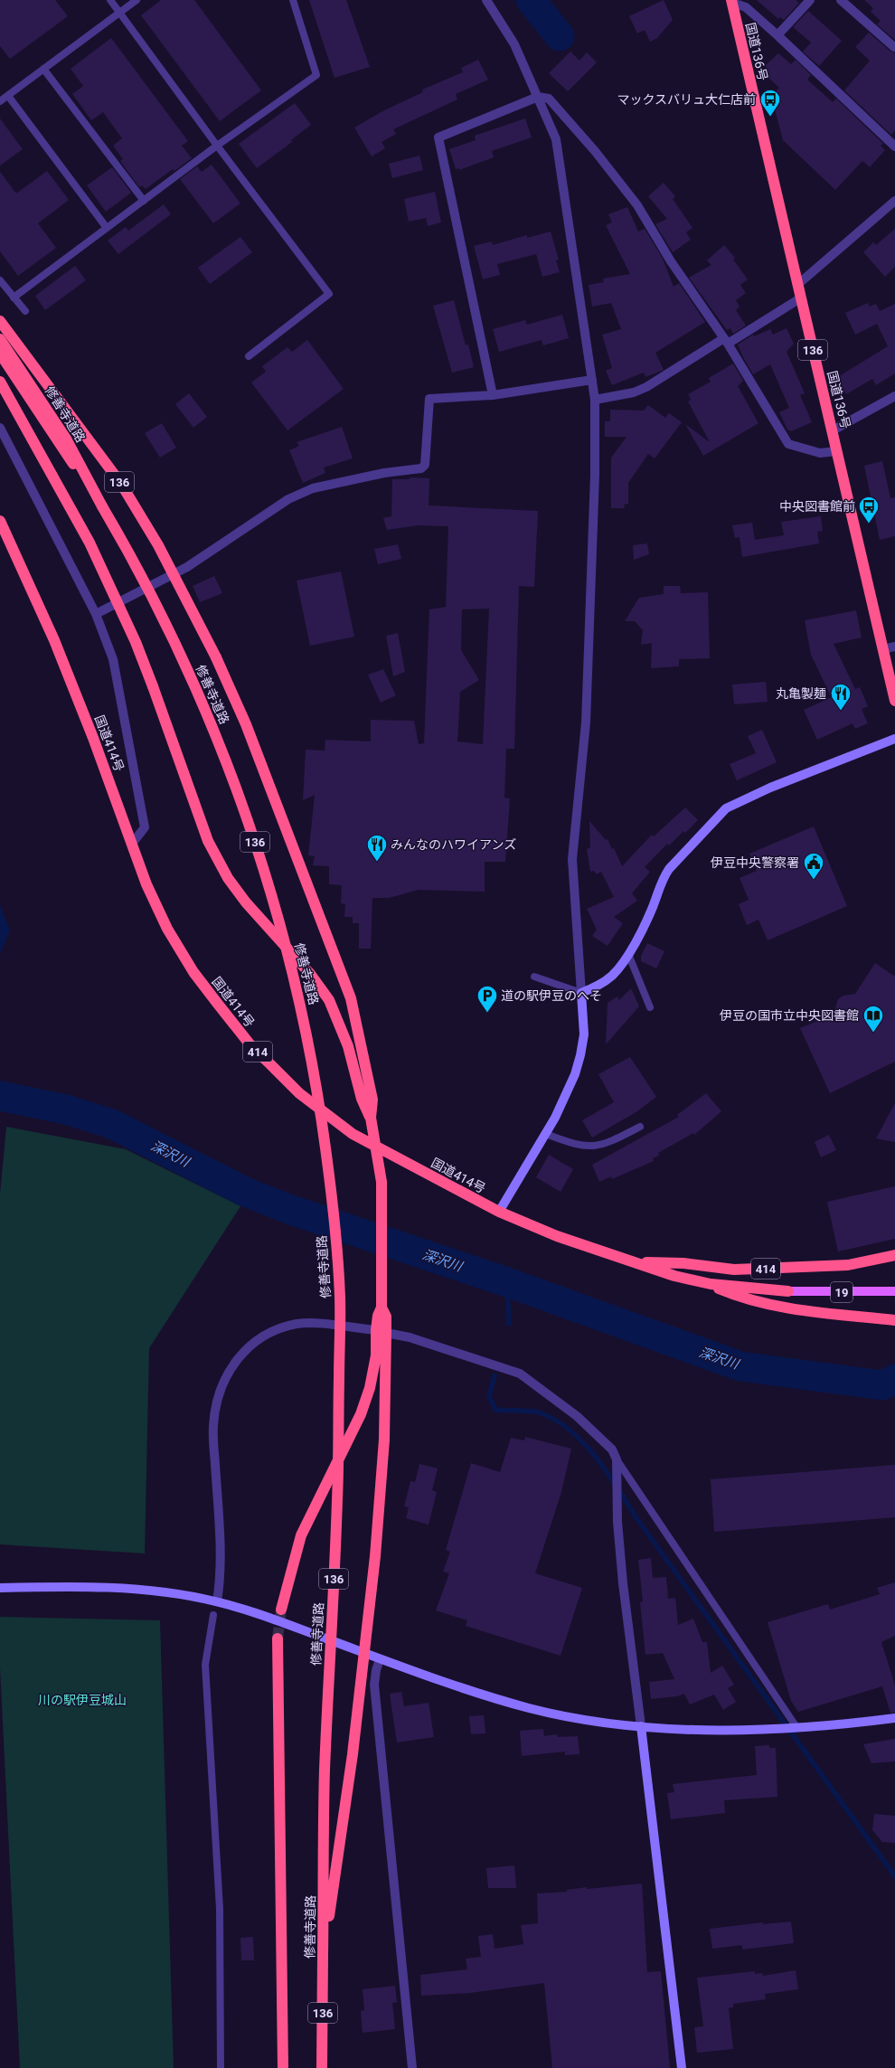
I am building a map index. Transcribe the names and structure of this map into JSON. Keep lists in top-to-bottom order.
{
  "streets": {
    "highway": [
      "国道136号",
      "136",
      "修善寺道路",
      "国道414号",
      "414"
    ],
    "main road": ["19"]
  },
  "crossings": [
    ["国道414号", "414"],
    ["国道414号", "19"]
  ],
  "water": ["深沢川"],
  "parks": ["川の駅伊豆城山"],
  "places": {
    "bus stop": ["マックスバリュ大仁店前", "中央図書館前"],
    "restaurant": ["丸亀製麺", "みんなのハワイアンズ"],
    "public building": ["伊豆中央警察署"],
    "parking": ["道の駅伊豆のへそ"],
    "library": ["伊豆の国市立中央図書館"]
  }
}
